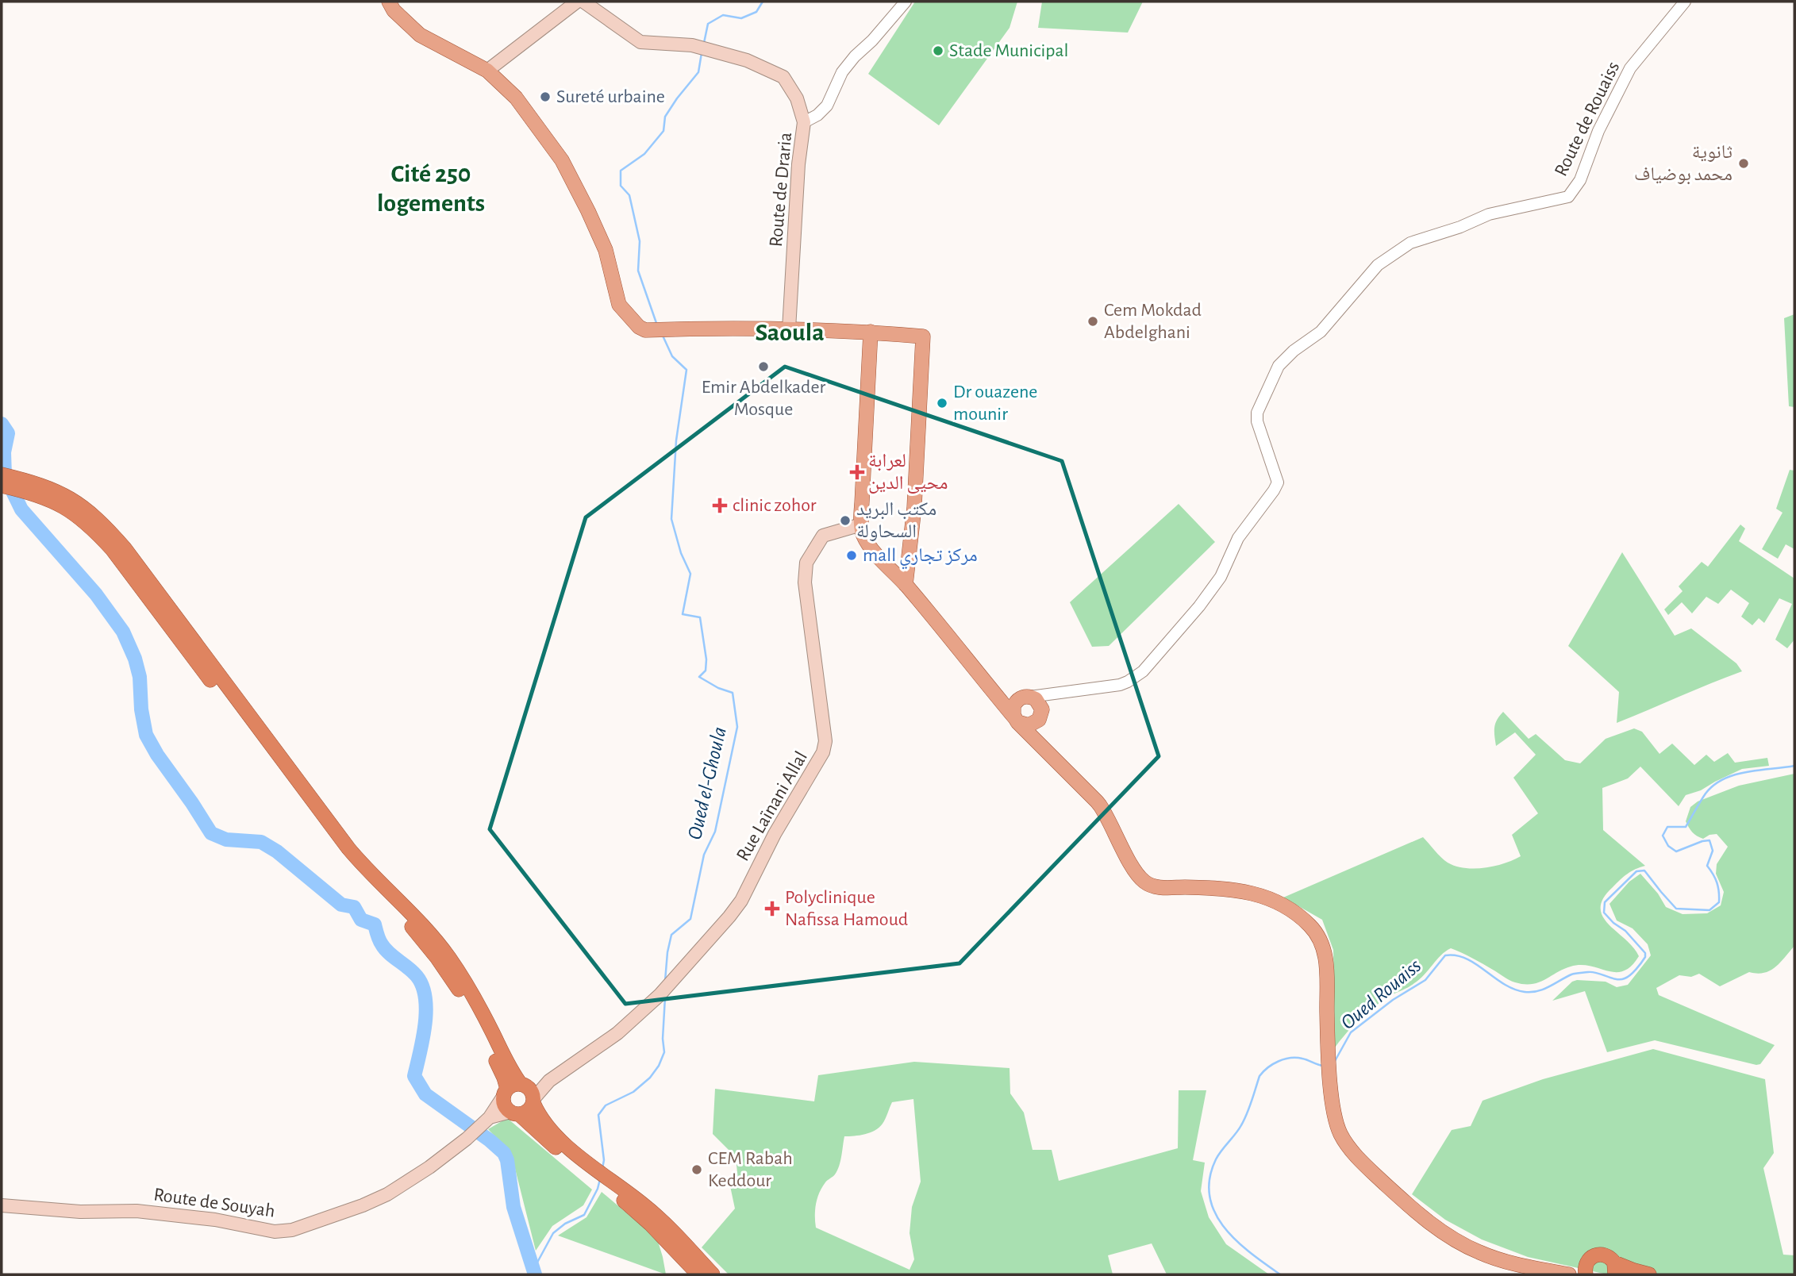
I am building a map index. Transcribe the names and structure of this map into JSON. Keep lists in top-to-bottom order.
{
  "streets": {
    "main road": ["Route de Draria", "Rue Laïnani Allal", "Route de Souyah"],
    "street": ["Route de Rouaiss"]
  },
  "districts": ["Cité 250 logements", "Saoula"],
  "water": ["Oued el-Ghoula", "Oued Rouaiss"],
  "places": {
    "other": [
      "Stade Municipal",
      "Sureté urbaine",
      "ثانوية محمد بوضياف",
      "Cem Mokdad Abdelghani",
      "Emir Abdelkader Mosque",
      "Dr ouazene mounir",
      "مكتب البريد السحاولة",
      "mall مركز تجاري",
      "CEM Rabah Keddour"
    ],
    "health": ["لعرابة محيى الدين", "clinic zohor", "Polyclinique Nafissa Hamoud"]
  }
}
